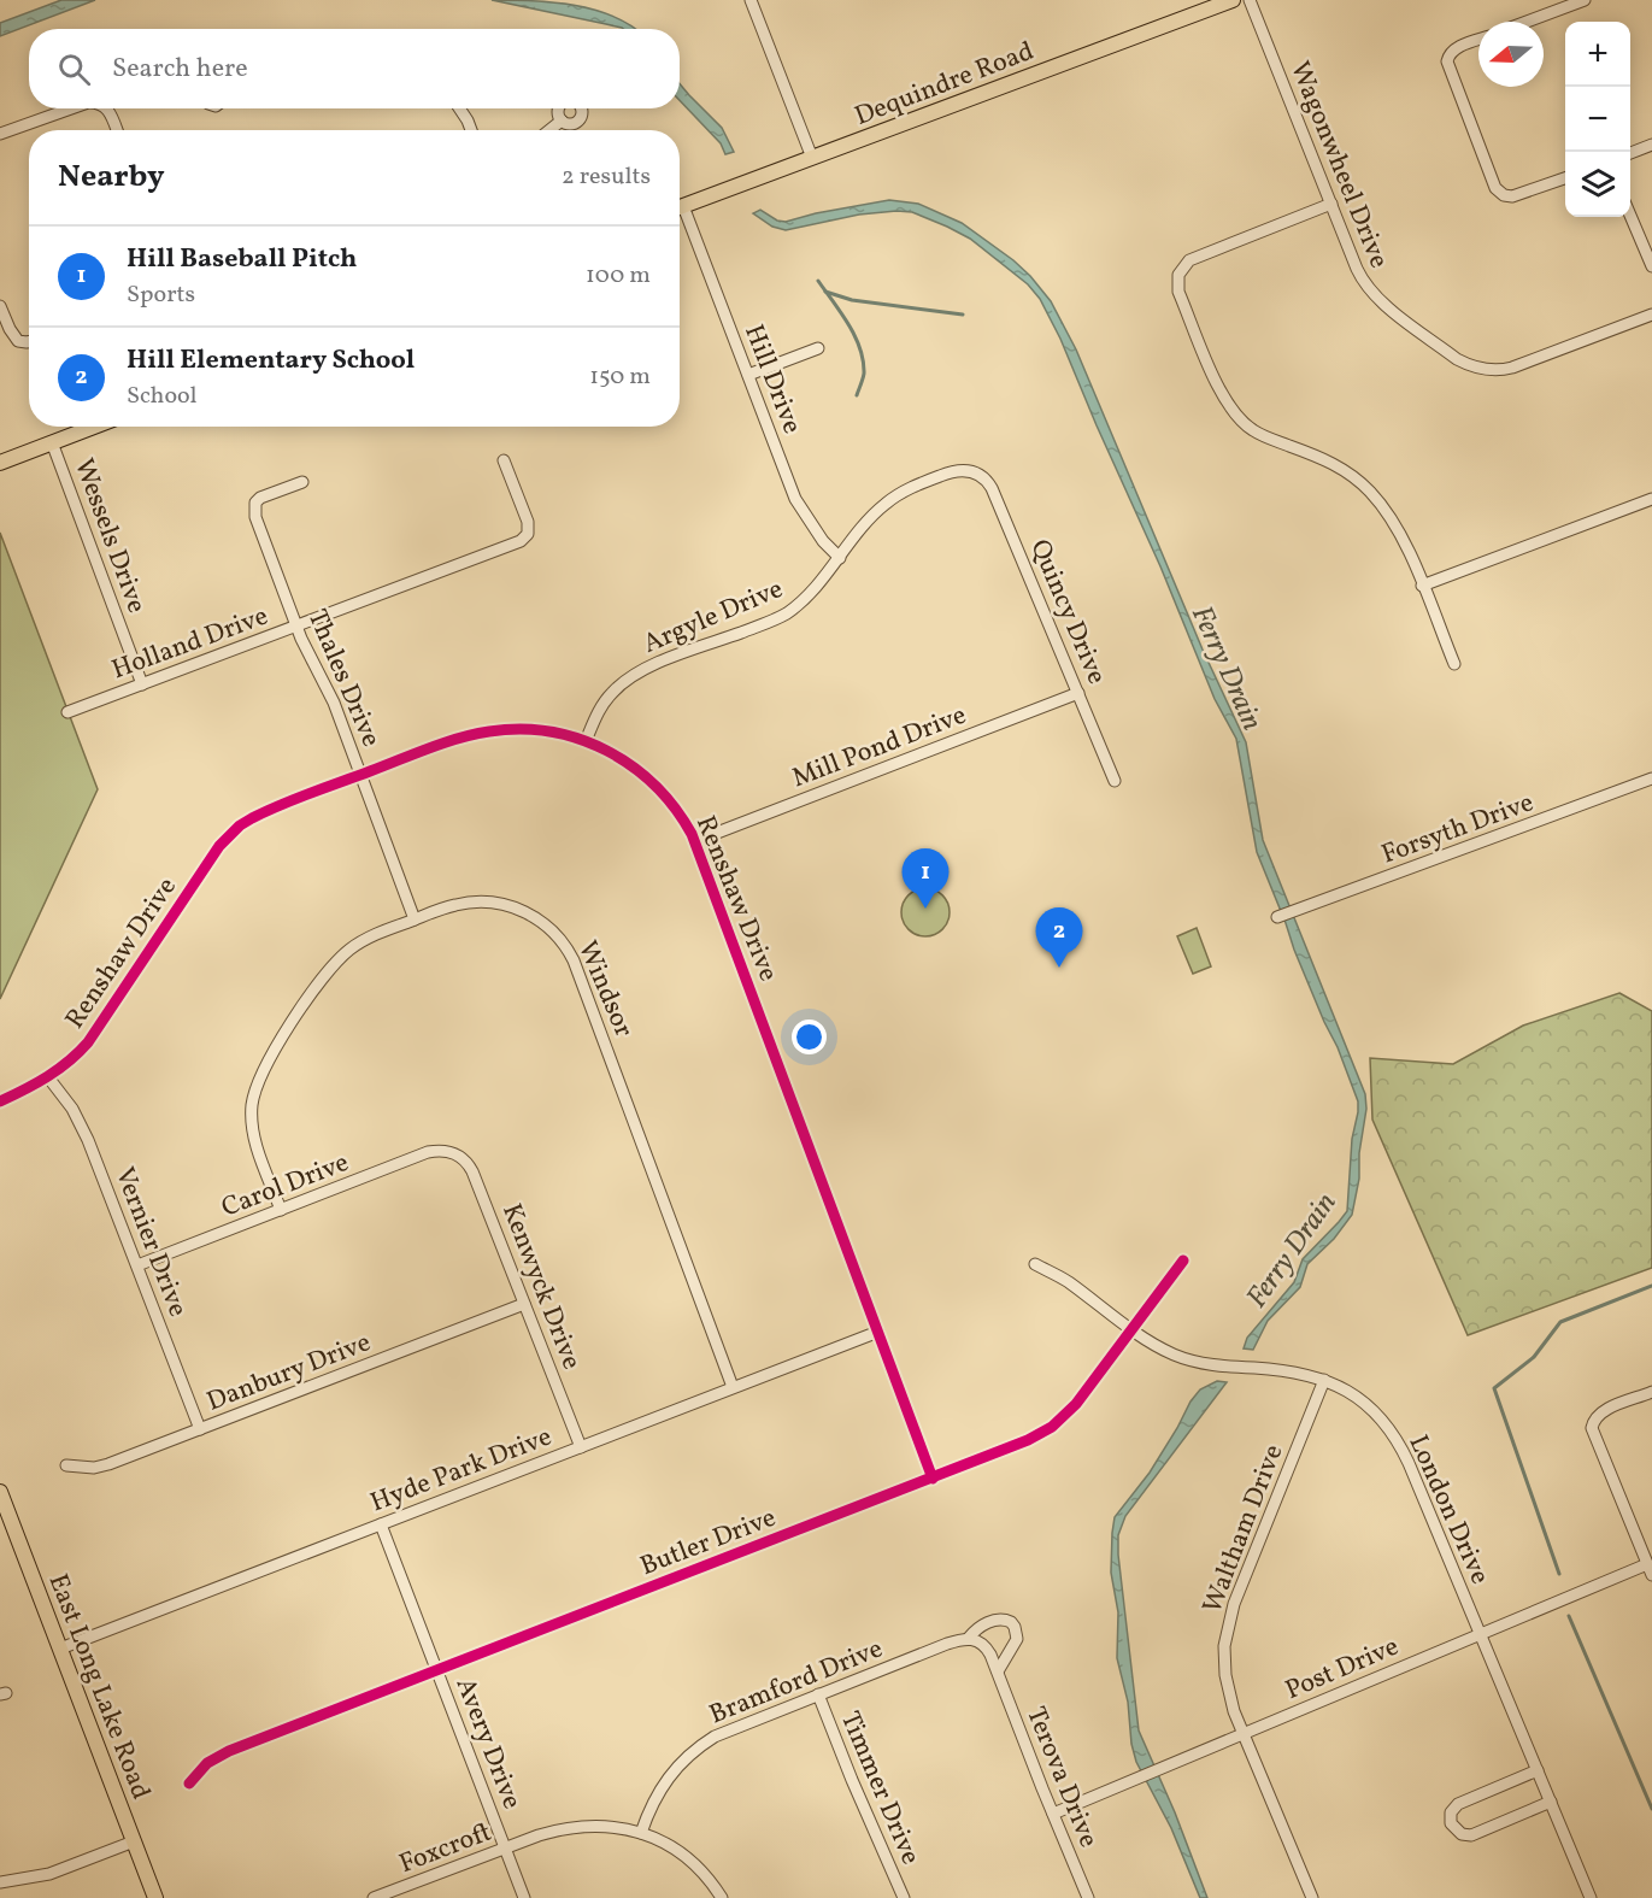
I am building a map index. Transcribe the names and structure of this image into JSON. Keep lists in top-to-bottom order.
{
  "streets": {
    "main road": ["Dequindre Road", "East Long Lake Road"],
    "street": [
      "Wagonwheel Drive",
      "Hill Drive",
      "Wessels Drive",
      "Quincy Drive",
      "Argyle Drive",
      "Holland Drive",
      "Thales Drive",
      "Mill Pond Drive",
      "Forsyth Drive",
      "Renshaw Drive",
      "Windsor",
      "Carol Drive",
      "Vernier Drive",
      "Kenwyck Drive",
      "Danbury Drive",
      "Hyde Park Drive",
      "London Drive",
      "Waltham Drive",
      "Butler Drive",
      "Post Drive",
      "Bramford Drive",
      "Avery Drive",
      "Terova Drive",
      "Timmer Drive",
      "Foxcroft"
    ]
  },
  "crossings": [
    ["Hill Drive", "Argyle Drive"],
    ["Wessels Drive", "Holland Drive"],
    ["Quincy Drive", "Argyle Drive"],
    ["Quincy Drive", "Mill Pond Drive"],
    ["Argyle Drive", "Renshaw Drive"],
    ["Holland Drive", "Thales Drive"],
    ["Thales Drive", "Renshaw Drive"],
    ["Thales Drive", "Windsor"],
    ["Mill Pond Drive", "Renshaw Drive"],
    ["Renshaw Drive", "Vernier Drive"],
    ["Renshaw Drive", "Hyde Park Drive"],
    ["Renshaw Drive", "Butler Drive"],
    ["Windsor", "Carol Drive"],
    ["Windsor", "Hyde Park Drive"],
    ["Carol Drive", "Vernier Drive"],
    ["Carol Drive", "Kenwyck Drive"],
    ["Vernier Drive", "Danbury Drive"],
    ["Kenwyck Drive", "Danbury Drive"],
    ["Kenwyck Drive", "Hyde Park Drive"],
    ["Hyde Park Drive", "East Long Lake Road"],
    ["Hyde Park Drive", "Avery Drive"],
    ["London Drive", "Waltham Drive"],
    ["London Drive", "Butler Drive"],
    ["London Drive", "Post Drive"],
    ["Waltham Drive", "Post Drive"],
    ["Butler Drive", "Avery Drive"],
    ["Post Drive", "Terova Drive"],
    ["Bramford Drive", "Terova Drive"],
    ["Bramford Drive", "Timmer Drive"],
    ["Bramford Drive", "Foxcroft"],
    ["Avery Drive", "Foxcroft"]
  ],
  "water": ["Ferry Drain"],
  "north": "left",
  "page": {
    "map_buttons": ["+", "−"],
    "search": "Search here",
    "heading": ["Nearby", "2 results"],
    "list": [
      {
        "mark": "1",
        "name": "Hill Baseball Pitch",
        "note": "Sports",
        "value": "100 m"
      },
      {
        "mark": "2",
        "name": "Hill Elementary School",
        "note": "School",
        "value": "150 m"
      }
    ],
    "pins": ["1", "2"]
  }
}
